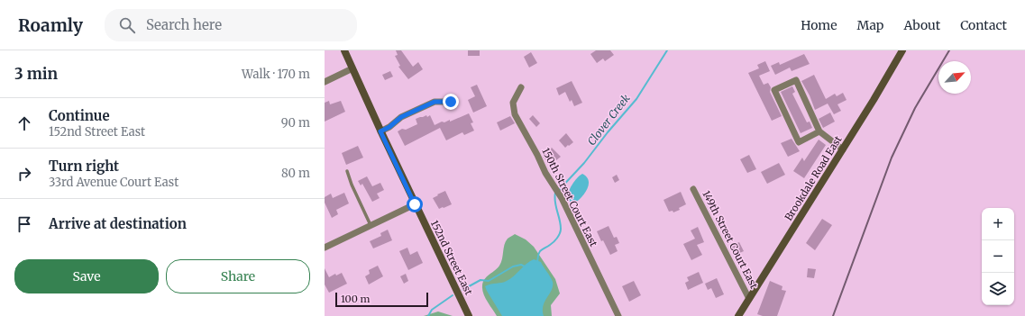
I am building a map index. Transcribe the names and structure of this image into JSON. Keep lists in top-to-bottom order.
{
  "streets": {
    "main road": ["Brookdale Road East", "152nd Street East"],
    "street": ["150th Street Court East", "149th Street Court East"]
  },
  "crossings": [
    ["Brookdale Road East", "149th Street Court East"]
  ],
  "water": ["Clover Creek"],
  "scale_bar": "100 m",
  "north": "top right",
  "page": {
    "header": "Roamly",
    "search": "Search here",
    "nav": [
      "Home",
      "Map",
      "About",
      "Contact"
    ],
    "heading": ["3 min", "Walk · 170 m"],
    "list": [
      ["Continue", "152nd Street East", "90 m"],
      ["Turn right", "33rd Avenue Court East", "80 m"],
      "Arrive at destination"
    ],
    "map_buttons": ["+", "−"],
    "buttons": ["Save", "Share"],
    "scale": "100 m"
  }
}
